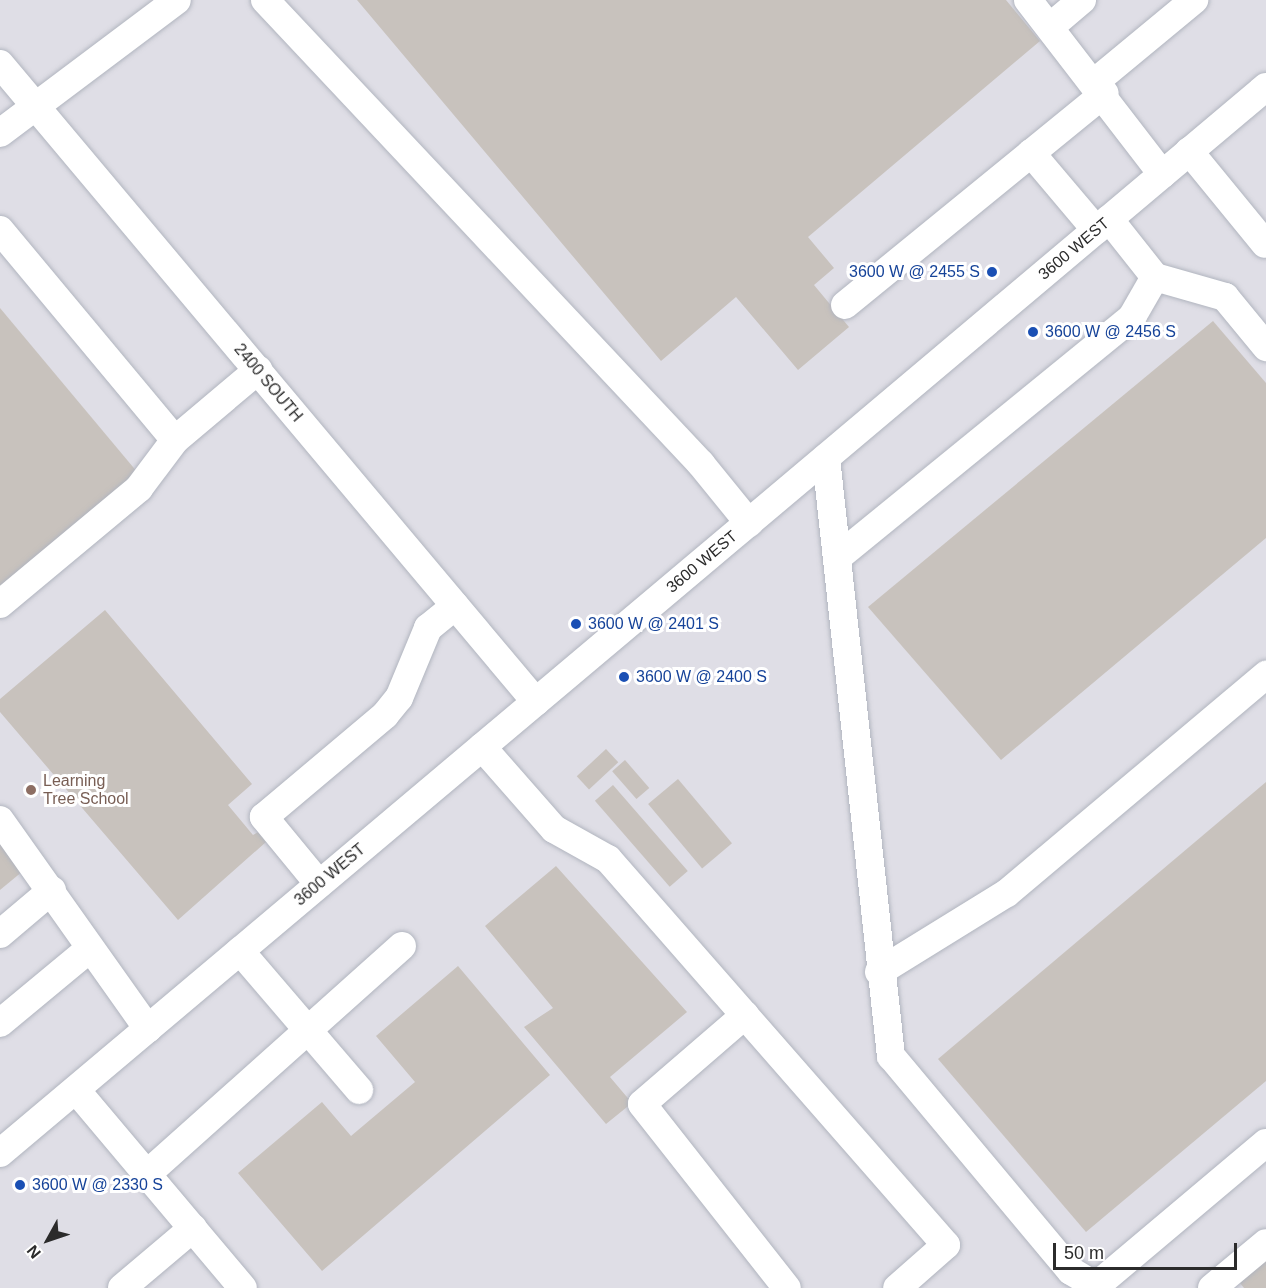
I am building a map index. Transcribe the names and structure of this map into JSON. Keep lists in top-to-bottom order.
{
  "streets": {
    "street": ["3600 WEST", "2400 SOUTH"]
  },
  "crossings": [
    ["3600 WEST", "2400 SOUTH"]
  ],
  "places": [
    "3600 W @ 2455 S",
    "3600 W @ 2456 S",
    "3600 W @ 2401 S",
    "3600 W @ 2400 S",
    "Learning Tree School",
    "3600 W @ 2330 S"
  ],
  "scale_bar": "50 m",
  "north": "bottom left"
}
